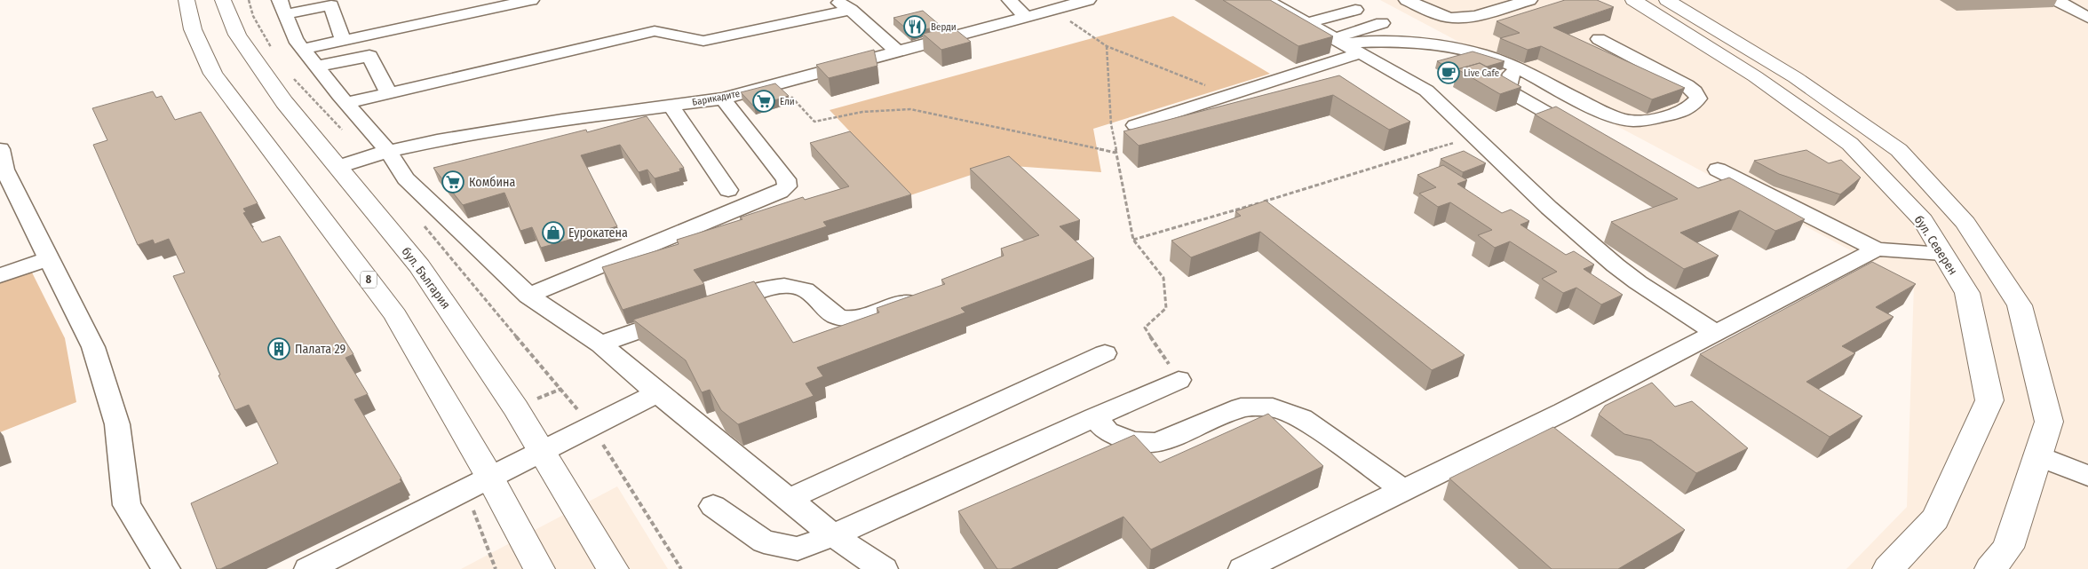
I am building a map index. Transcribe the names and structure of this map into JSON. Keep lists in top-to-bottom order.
{
  "streets": {
    "main road": ["бул. Северен", "бул. България", "8"],
    "street": ["Барикадите"]
  },
  "crossings": [
    ["Барикадите", "бул. България"]
  ],
  "places": {
    "restaurant": ["Верди"],
    "cafe": ["Live Cafe"],
    "supermarket": ["Ели", "Комбина"],
    "shop": ["Еурокатена"],
    "building": ["Палата 29"]
  }
}
